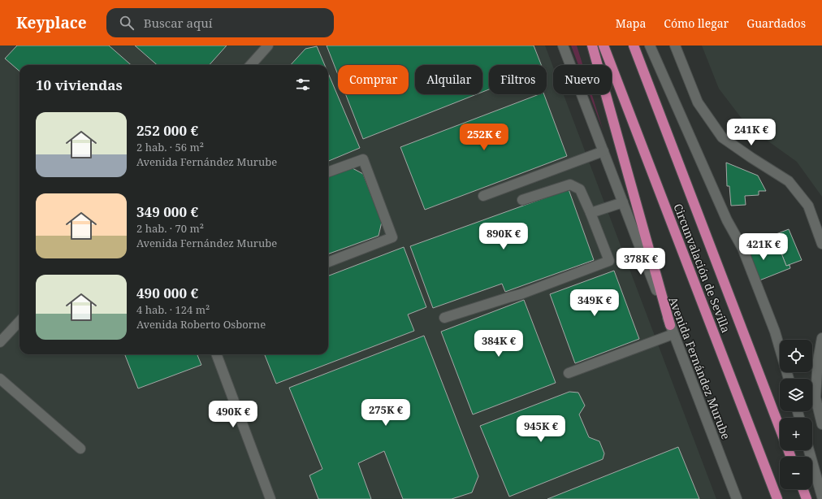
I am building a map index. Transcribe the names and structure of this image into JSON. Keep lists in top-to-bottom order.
{
  "streets": {
    "highway": ["Circunvalación de Sevilla"],
    "street": ["Avenida Fernández Murube"]
  },
  "page": {
    "header": "Keyplace",
    "search": "Buscar aquí",
    "nav": ["Mapa", "Cómo llegar", "Guardados"],
    "chip": [
      "Comprar",
      "Alquilar",
      "Filtros",
      "Nuevo"
    ],
    "heading": "10 viviendas",
    "list": [
      {
        "name": "252 000 €",
        "note": "2 hab. · 56 m² · Avenida Fernández Murube"
      },
      {
        "name": "349 000 €",
        "note": "2 hab. · 70 m² · Avenida Fernández Murube"
      },
      {
        "name": "490 000 €",
        "note": "4 hab. · 124 m² · Avenida Roberto Osborne"
      }
    ],
    "price": [
      "241K €",
      "252K €",
      "890K €",
      "421K €",
      "378K €",
      "349K €",
      "384K €",
      "275K €",
      "490K €",
      "945K €"
    ],
    "map_buttons": ["+", "−"]
  }
}
